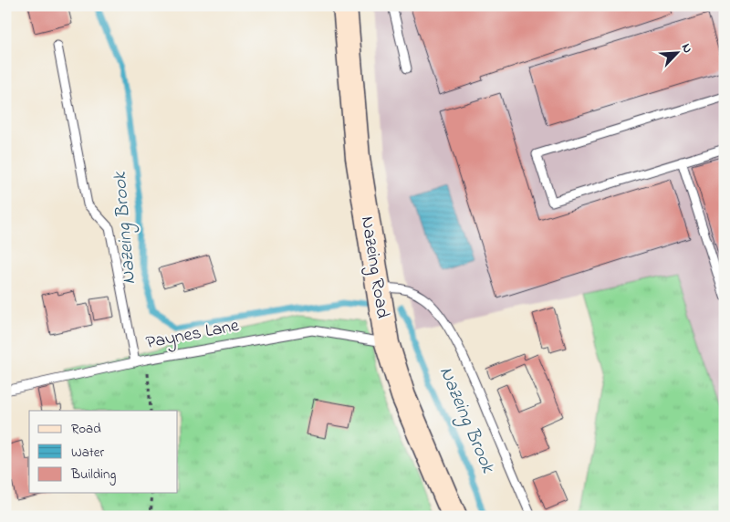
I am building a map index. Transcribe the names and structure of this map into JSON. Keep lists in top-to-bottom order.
{
  "streets": {
    "main road": ["Nazeing Road"],
    "lane": ["Paynes Lane"]
  },
  "crossings": [
    ["Nazeing Road", "Paynes Lane"]
  ],
  "water": ["Nazeing Brook"],
  "legend": ["Road", "Water", "Building"],
  "north": "top right"
}
